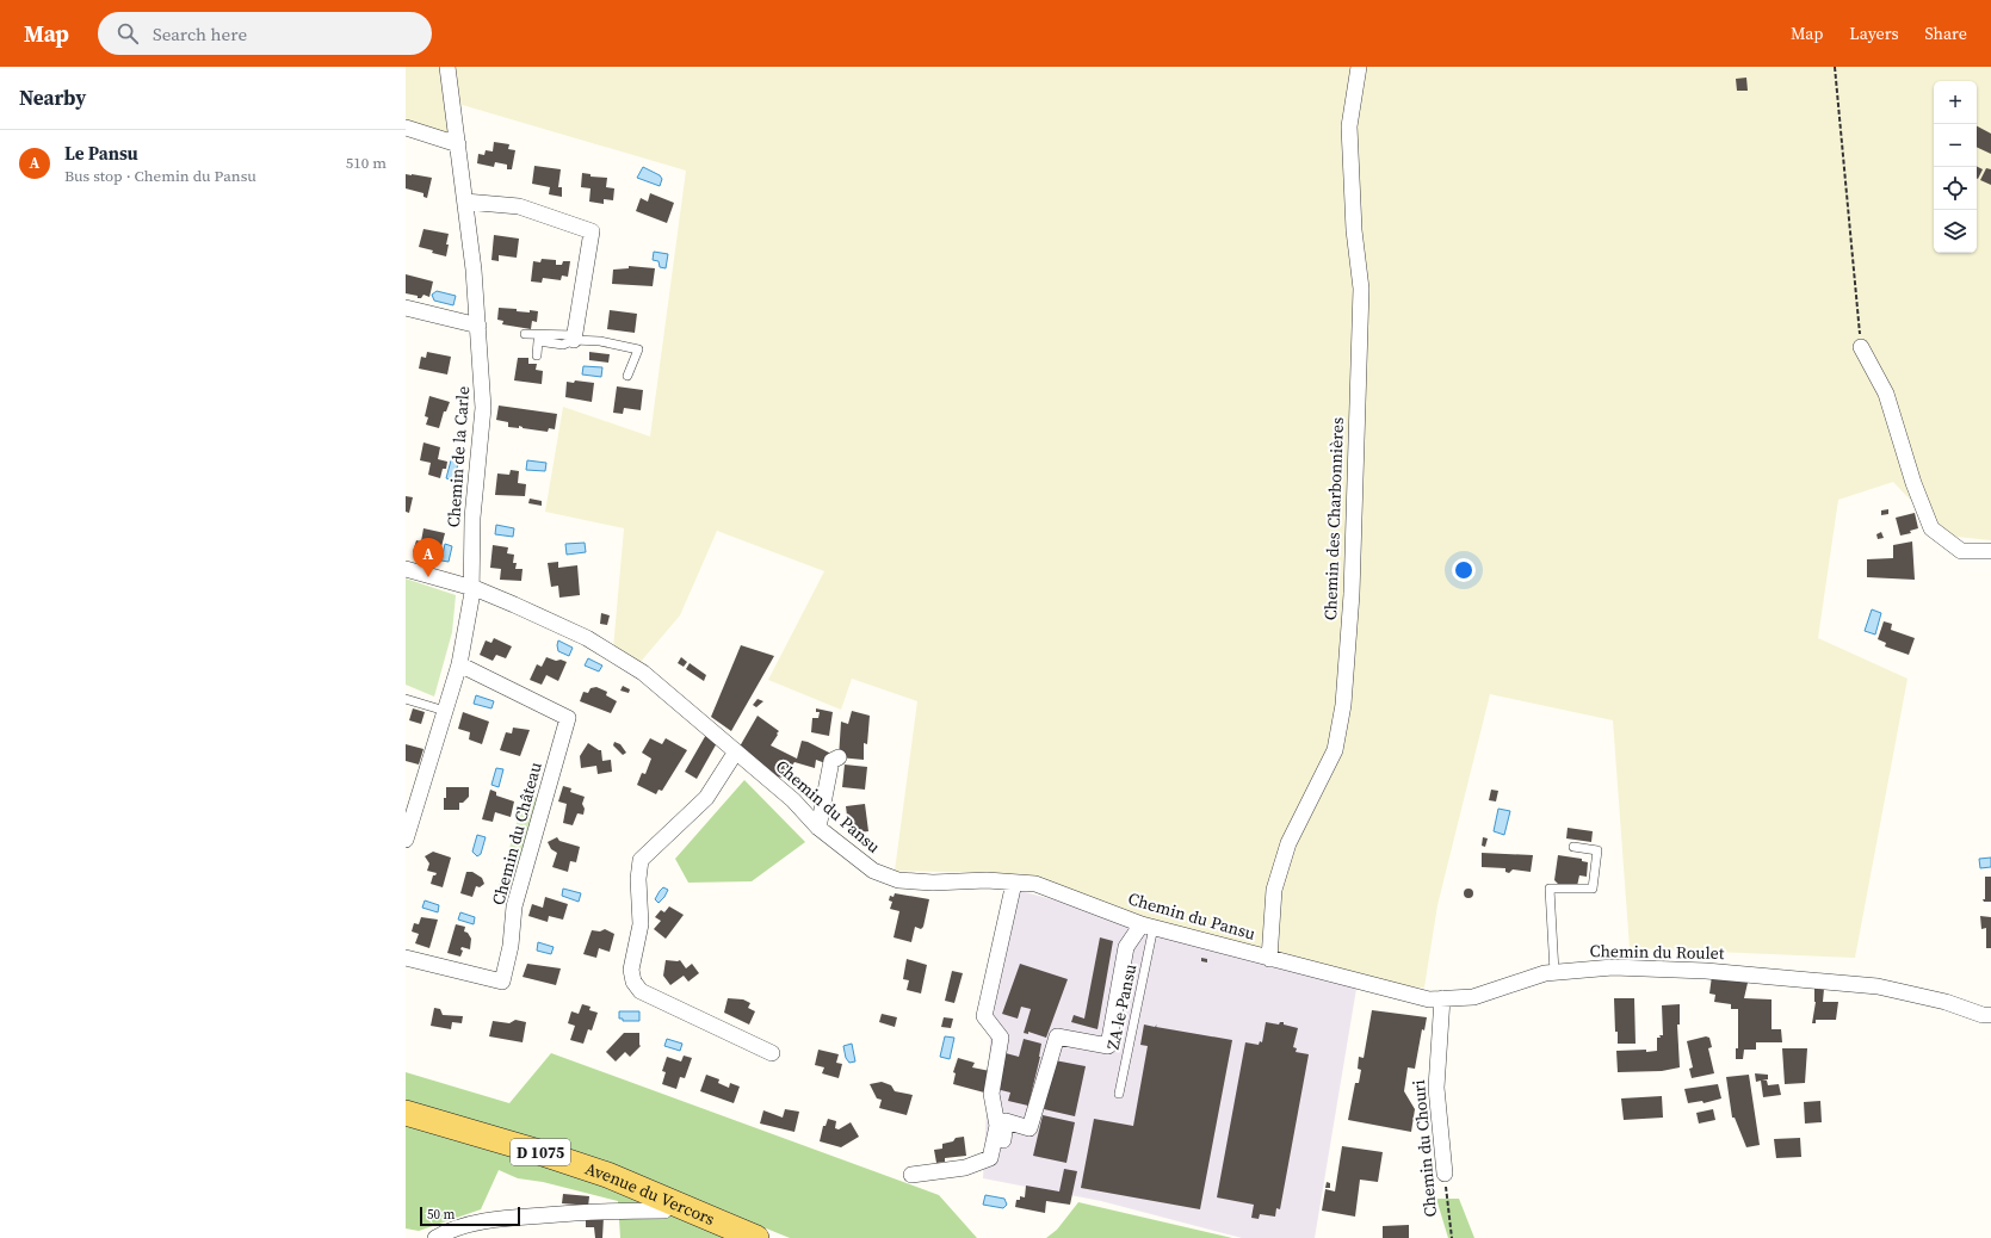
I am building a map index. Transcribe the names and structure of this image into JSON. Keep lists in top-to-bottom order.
{
  "streets": {
    "main road": ["D 1075", "Avenue du Vercors"],
    "street": [
      "Chemin de la Carle",
      "Chemin des Charbonnières",
      "Chemin du Pansu",
      "Chemin du Château",
      "Chemin du Roulet",
      "Chemin du Chouri"
    ],
    "lane": ["ZA le Pansu"]
  },
  "crossings": [
    ["Chemin de la Carle", "Chemin du Pansu"],
    ["Chemin de la Carle", "Chemin du Château"],
    ["Chemin des Charbonnières", "Chemin du Pansu"],
    ["Chemin des Charbonnières", "Chemin du Roulet"],
    ["Chemin du Pansu", "Chemin du Roulet"],
    ["Chemin du Pansu", "ZA le Pansu"],
    ["Chemin du Roulet", "Chemin du Chouri"]
  ],
  "scale_bar": "50 m",
  "page": {
    "header": "Map",
    "search": "Search here",
    "nav": ["Map", "Layers", "Share"],
    "heading": "Nearby",
    "map_buttons": ["+", "−"],
    "list": [
      {
        "mark": "A",
        "name": "Le Pansu",
        "note": "Bus stop · Chemin du Pansu",
        "value": "510 m"
      }
    ],
    "pins": "A",
    "scale": "50 m"
  }
}
